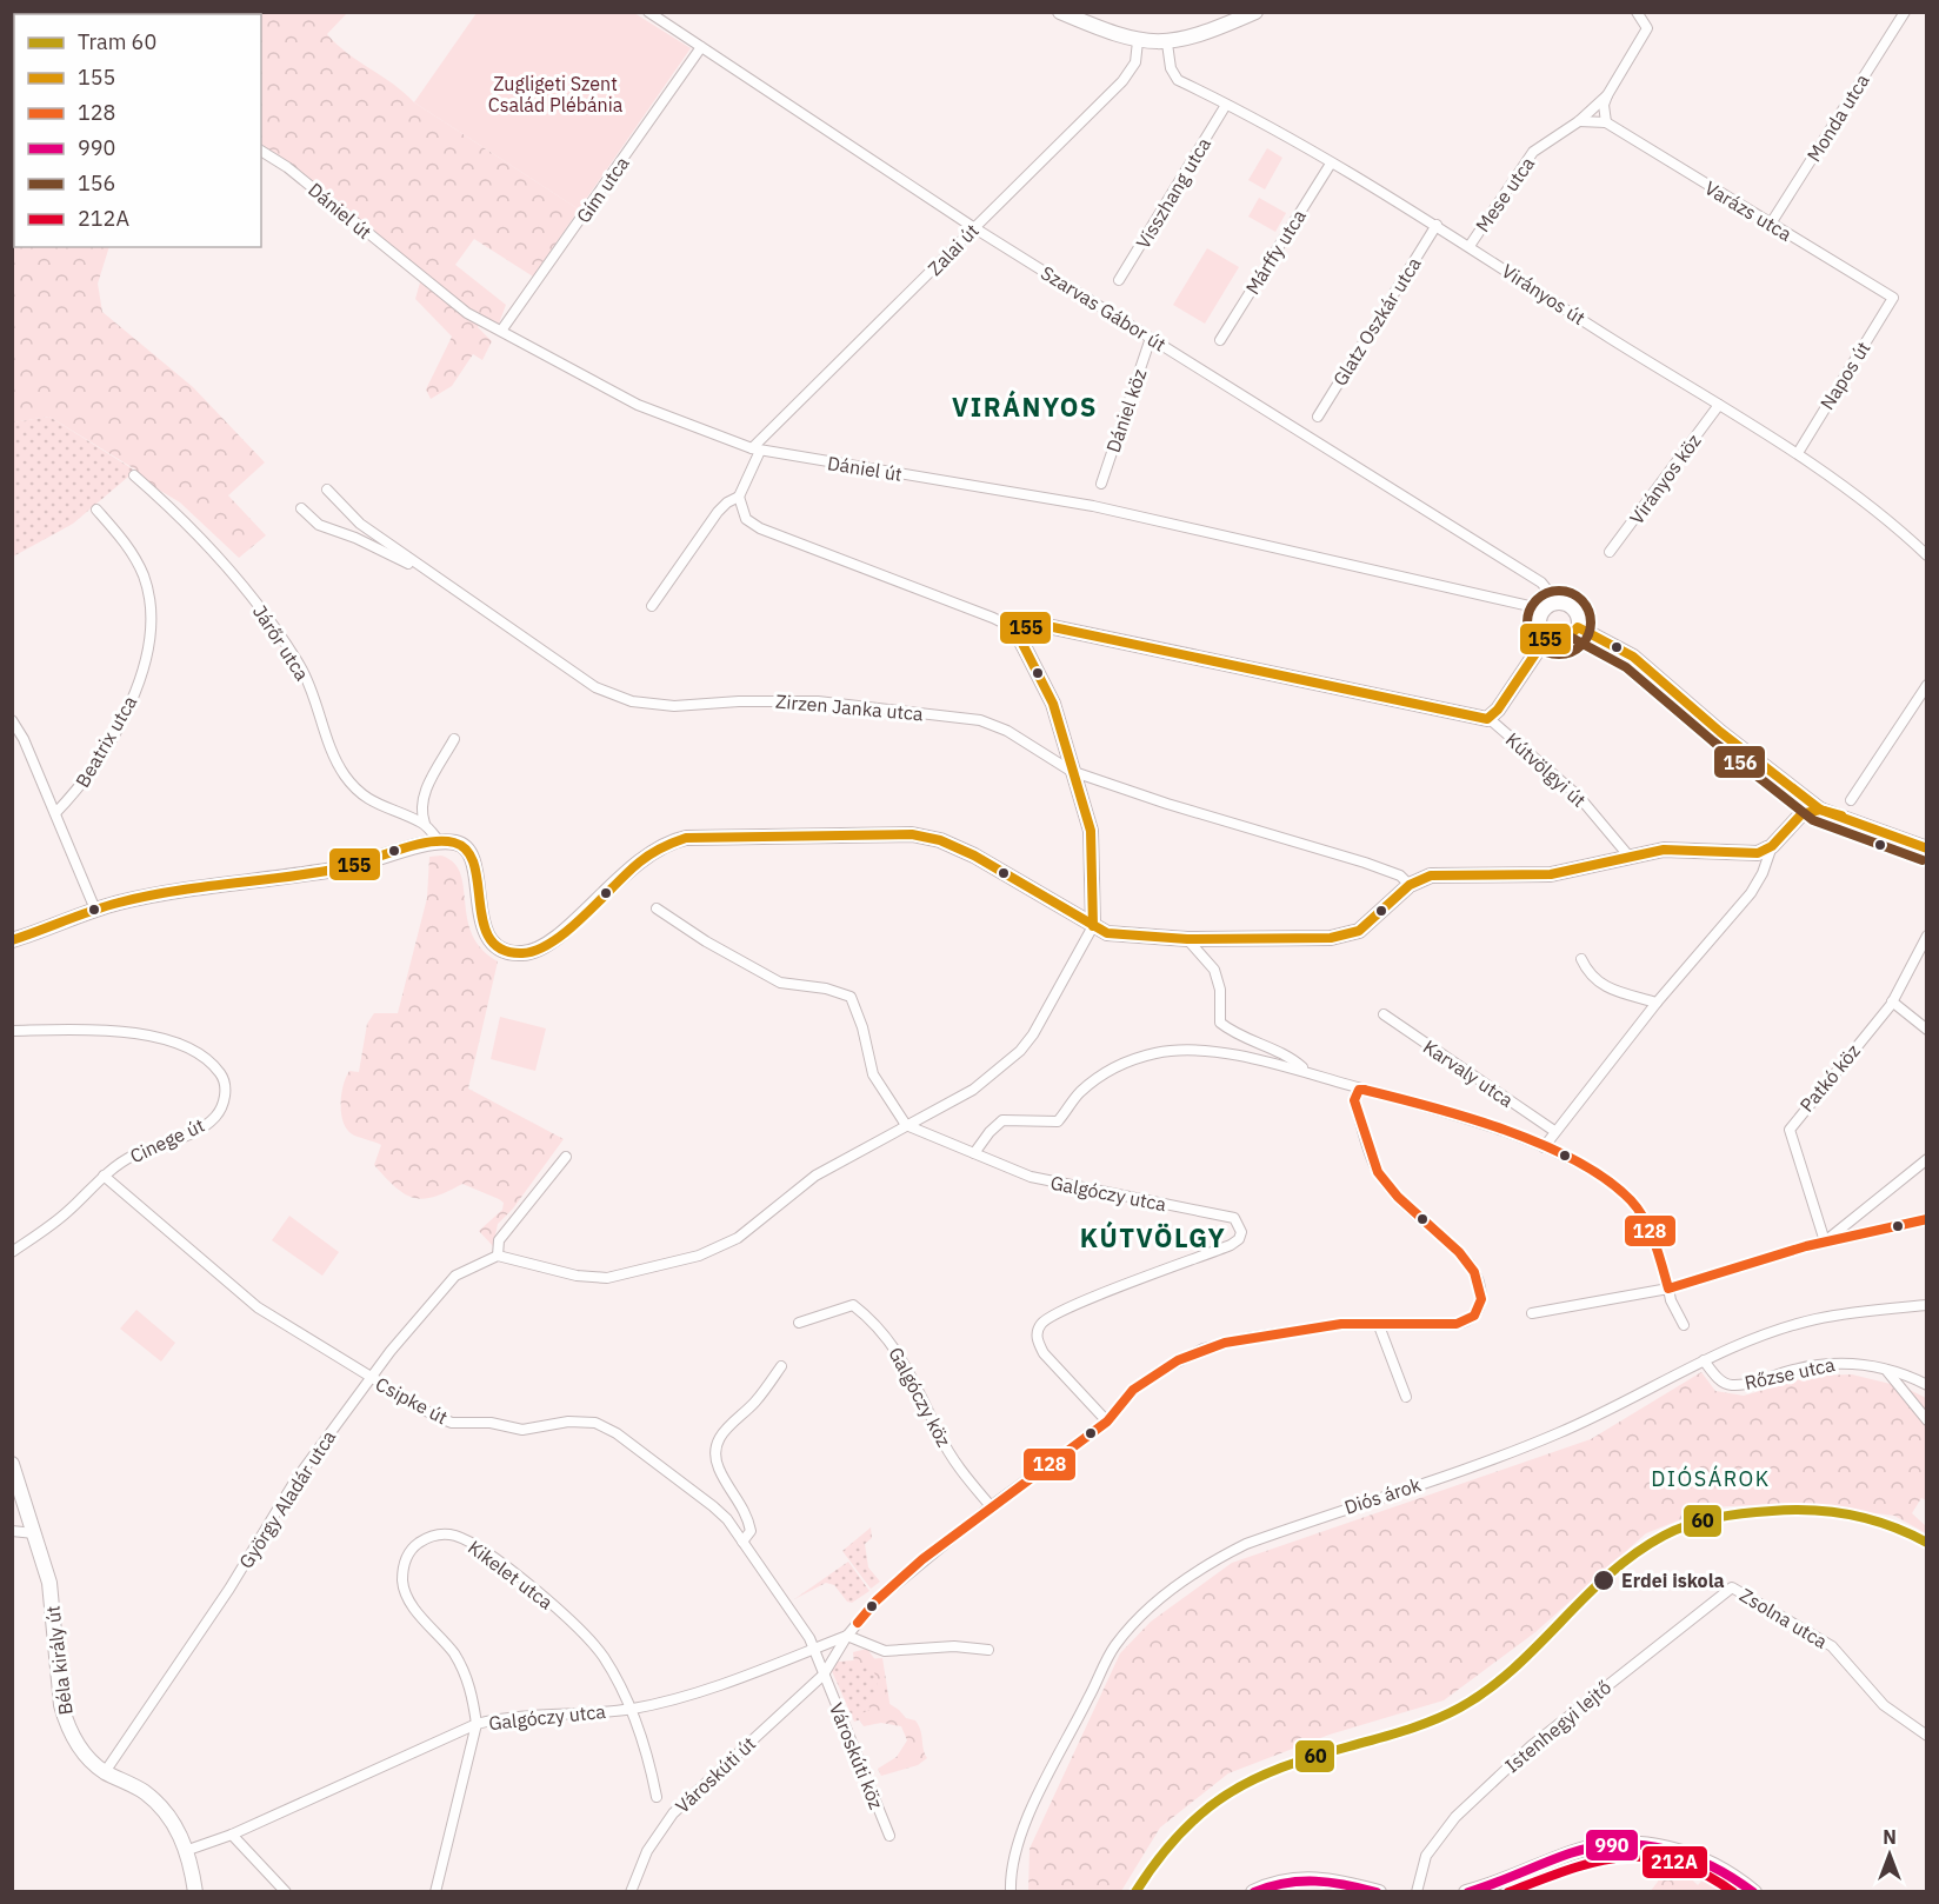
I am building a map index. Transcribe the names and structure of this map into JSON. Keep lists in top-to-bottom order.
{
  "streets": {
    "street": [
      "Monda utca",
      "Gím utca",
      "Visszhang utca",
      "Mese utca",
      "Dániel út",
      "Varázs utca",
      "Zalai út",
      "Márffy utca",
      "Virányos út",
      "Szarvas Gábor út",
      "Glatz Oszkár utca",
      "Napos út",
      "Dániel köz",
      "Virányos köz",
      "Járőr utca",
      "Zirzen Janka utca",
      "Beatrix utca",
      "Kútvölgyi út",
      "Karvaly utca",
      "Patkó köz",
      "Cinege út",
      "Galgóczy utca",
      "Rőzse utca",
      "Galgóczy köz",
      "Csipke út",
      "Diós árok",
      "György Aladár utca",
      "Kikelet utca",
      "Zsolna utca",
      "Béla király út",
      "Istenhegyi lejtő",
      "Városkúti köz",
      "Városkúti út"
    ]
  },
  "crossings": [
    ["Monda utca", "Varázs utca"],
    ["Gím utca", "Dániel út"],
    ["Gím utca", "Szarvas Gábor út"],
    ["Visszhang utca", "Virányos út"],
    ["Mese utca", "Varázs utca"],
    ["Mese utca", "Virányos út"],
    ["Dániel út", "Zalai út"],
    ["Dániel út", "Szarvas Gábor út"],
    ["Varázs utca", "Napos út"],
    ["Zalai út", "Szarvas Gábor út"],
    ["Márffy utca", "Virányos út"],
    ["Virányos út", "Glatz Oszkár utca"],
    ["Virányos út", "Napos út"],
    ["Virányos út", "Virányos köz"],
    ["Szarvas Gábor út", "Dániel köz"],
    ["Cinege út", "Csipke út"],
    ["Galgóczy utca", "Csipke út"],
    ["Galgóczy utca", "Kikelet utca"],
    ["Galgóczy utca", "Béla király út"],
    ["Galgóczy utca", "Városkúti köz"],
    ["Galgóczy utca", "Városkúti út"],
    ["Rőzse utca", "Diós árok"],
    ["Csipke út", "György Aladár utca"],
    ["Csipke út", "Városkúti köz"],
    ["György Aladár utca", "Béla király út"],
    ["Zsolna utca", "Istenhegyi lejtő"],
    ["Városkúti köz", "Városkúti út"]
  ],
  "districts": ["VIRÁNYOS", "KÚTVÖLGY", "DIÓSÁROK"],
  "parks": ["Zugligeti Szent Család Plébánia"],
  "places": ["Erdei iskola"],
  "lines": [
    "transit line 156",
    "transit line 155",
    "transit line 128",
    "tram line 60",
    "transit line 990",
    "transit line 212A"
  ],
  "legend": [
    "Tram 60",
    "155",
    "128",
    "990",
    "156",
    "212A"
  ],
  "north": "top"
}
